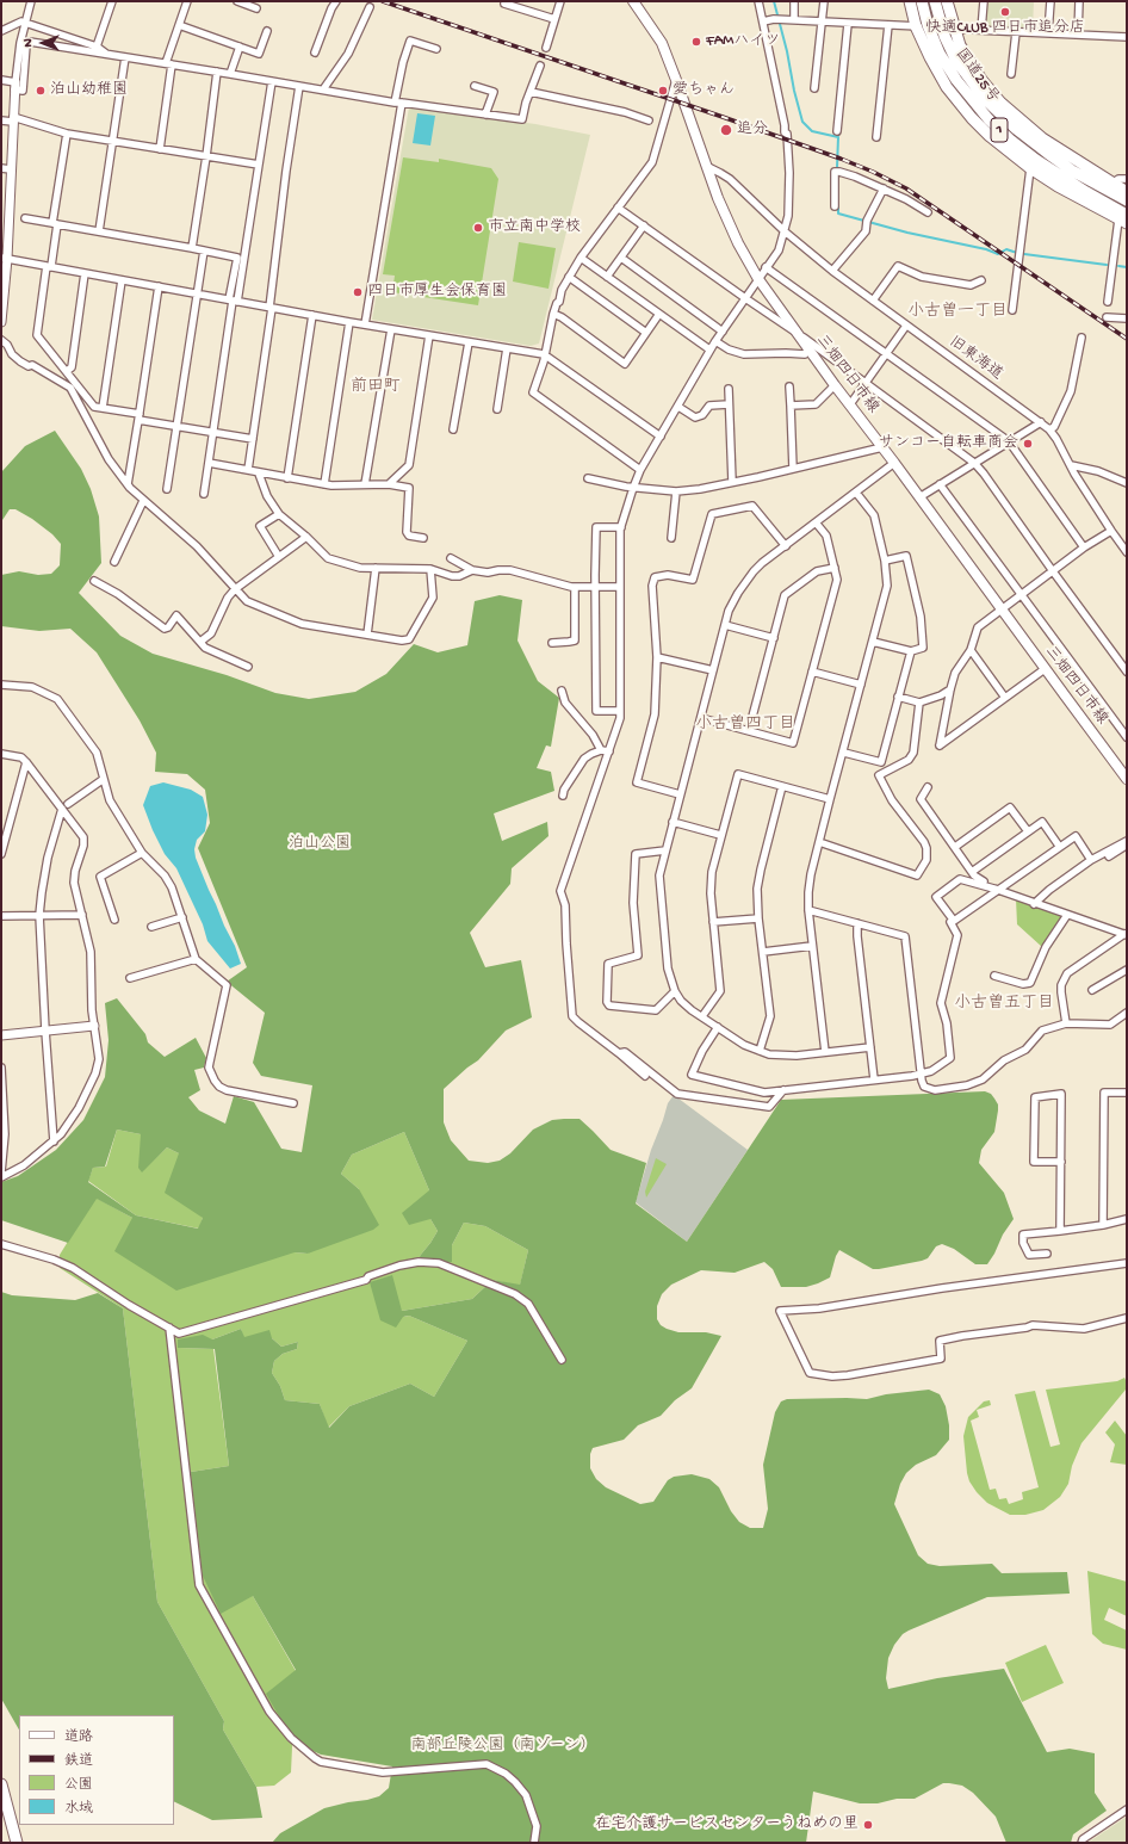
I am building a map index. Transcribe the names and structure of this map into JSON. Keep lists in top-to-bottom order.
{
  "streets": {
    "main road": ["国道25号", "1", "三畑四日市線"],
    "street": ["旧東海道"]
  },
  "crossings": [
    ["国道25号", "1"],
    ["旧東海道", "三畑四日市線"]
  ],
  "districts": [
    "小古曽一丁目",
    "前田町",
    "小古曽四丁目",
    "小古曽五丁目"
  ],
  "parks": ["泊山公園", "南部丘陵公園（南ゾーン）"],
  "places": [
    "快適CLUB 四日市追分店",
    "FAMハイツ",
    "泊山幼稚園",
    "愛ちゃん",
    "追分",
    "市立南中学校",
    "四日市厚生会保育園",
    "サンコー自転車商会",
    "在宅介護サービスセンターうねめの里"
  ],
  "legend": [
    "道路",
    "鉄道",
    "公園",
    "水域"
  ],
  "north": "left"
}
